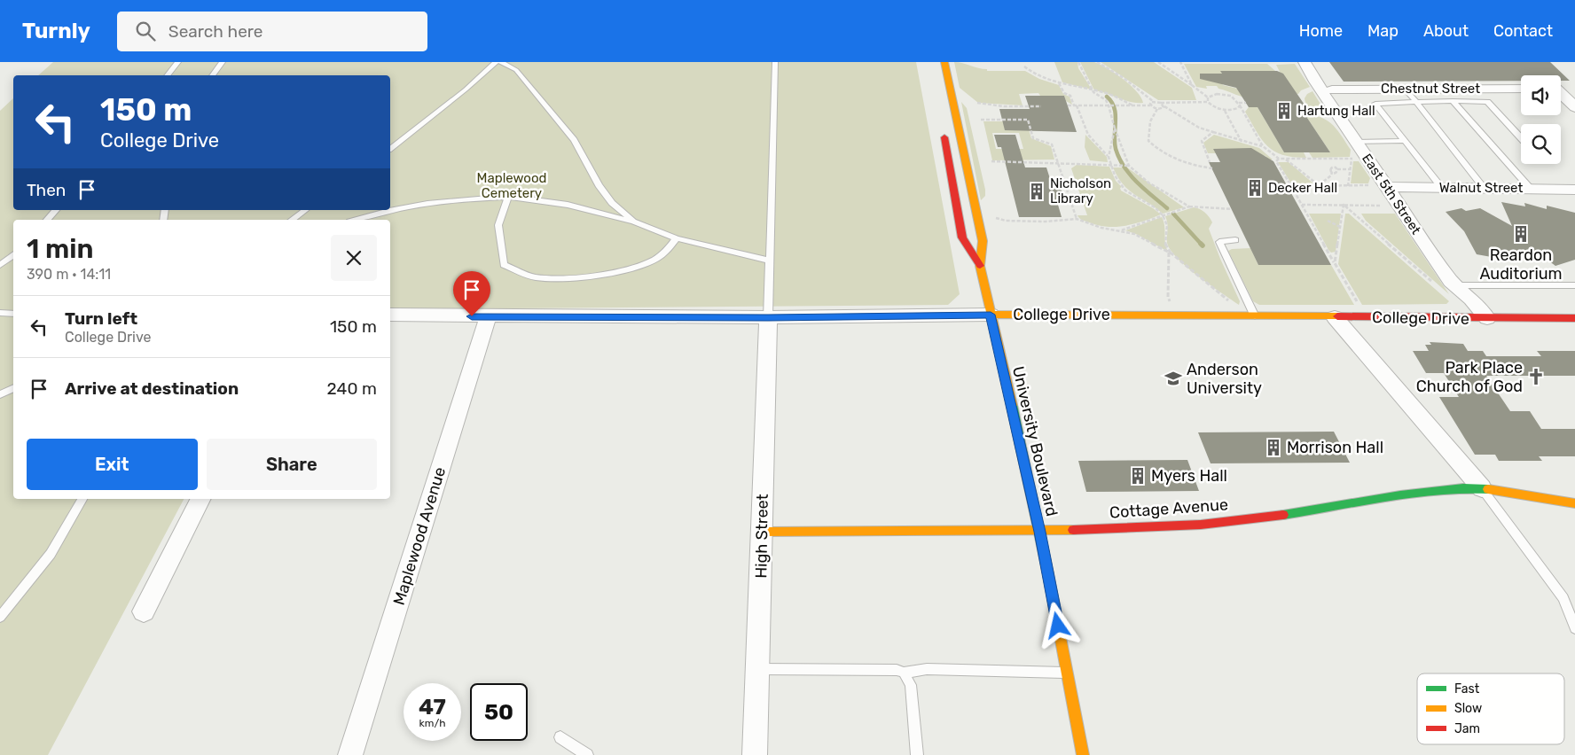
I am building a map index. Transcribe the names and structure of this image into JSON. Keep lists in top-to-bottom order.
{
  "streets": {
    "street": [
      "Chestnut Street",
      "Walnut Street",
      "East 5th Street",
      "College Drive",
      "University Boulevard",
      "Cottage Avenue",
      "Maplewood Avenue",
      "High Street"
    ]
  },
  "crossings": [
    ["Walnut Street", "East 5th Street"],
    ["East 5th Street", "College Drive"],
    ["College Drive", "University Boulevard"],
    ["College Drive", "Maplewood Avenue"],
    ["College Drive", "High Street"],
    ["University Boulevard", "Cottage Avenue"],
    ["Cottage Avenue", "High Street"]
  ],
  "parks": ["Maplewood Cemetery"],
  "places": {
    "building": [
      "Hartung Hall",
      "Decker Hall",
      "Nicholson Library",
      "Reardon Auditorium",
      "Morrison Hall",
      "Myers Hall"
    ],
    "church": ["Park Place Church of God"],
    "school or university": ["Anderson University"]
  },
  "legend": ["Fast", "Slow", "Jam"],
  "page": {
    "header": "Turnly",
    "search": "Search here",
    "nav": [
      "Home",
      "Map",
      "About",
      "Contact"
    ],
    "turn": ["150 m", "College Drive"],
    "then": "Then",
    "heading": ["1 min", "390 m · 14:11"],
    "list": [
      {
        "name": "Turn left",
        "note": "College Drive",
        "value": "150 m"
      },
      {
        "name": "Arrive at destination",
        "value": "240 m"
      }
    ],
    "buttons": ["Exit", "Share"],
    "speed": "47 km/h",
    "limit": "50"
  }
}
